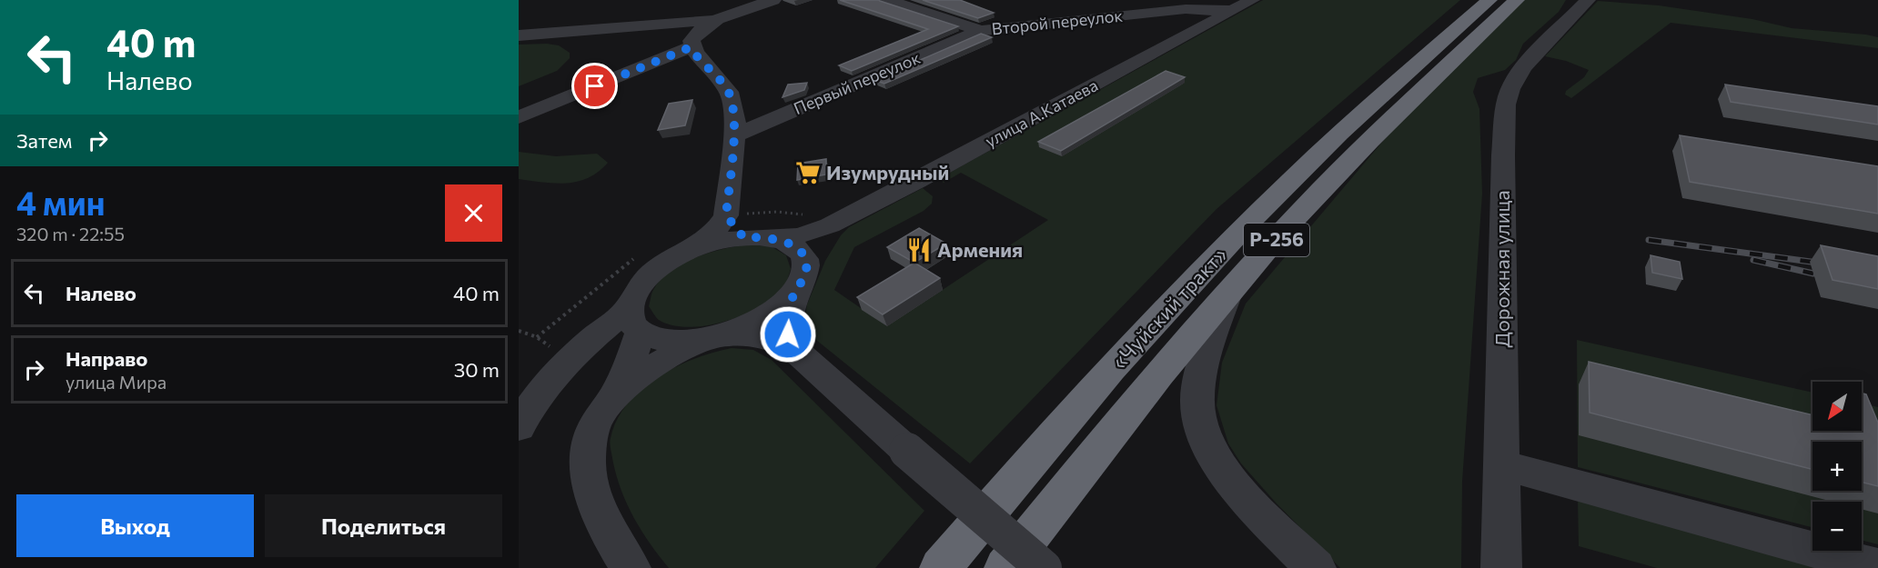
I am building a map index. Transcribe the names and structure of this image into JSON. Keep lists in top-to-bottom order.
{
  "streets": {
    "highway": ["Р-256", "«Чуйский тракт»"],
    "street": [
      "Второй переулок",
      "Первый переулок",
      "улица А.Катаева",
      "Дорожная улица"
    ]
  },
  "crossings": [
    ["Второй переулок", "Первый переулок"],
    ["Второй переулок", "улица А.Катаева"]
  ],
  "places": {
    "supermarket": ["Изумрудный"],
    "restaurant": ["Армения"]
  },
  "north": "bottom left",
  "page": {
    "turn": ["40 m", "Налево"],
    "then": "Затем",
    "heading": ["4 мин", "320 m · 22:55"],
    "list": [
      {
        "name": "Налево",
        "value": "40 m"
      },
      {
        "name": "Направо",
        "note": "улица Мира",
        "value": "30 m"
      }
    ],
    "map_buttons": ["+", "−"],
    "buttons": ["Выход", "Поделиться"]
  }
}
